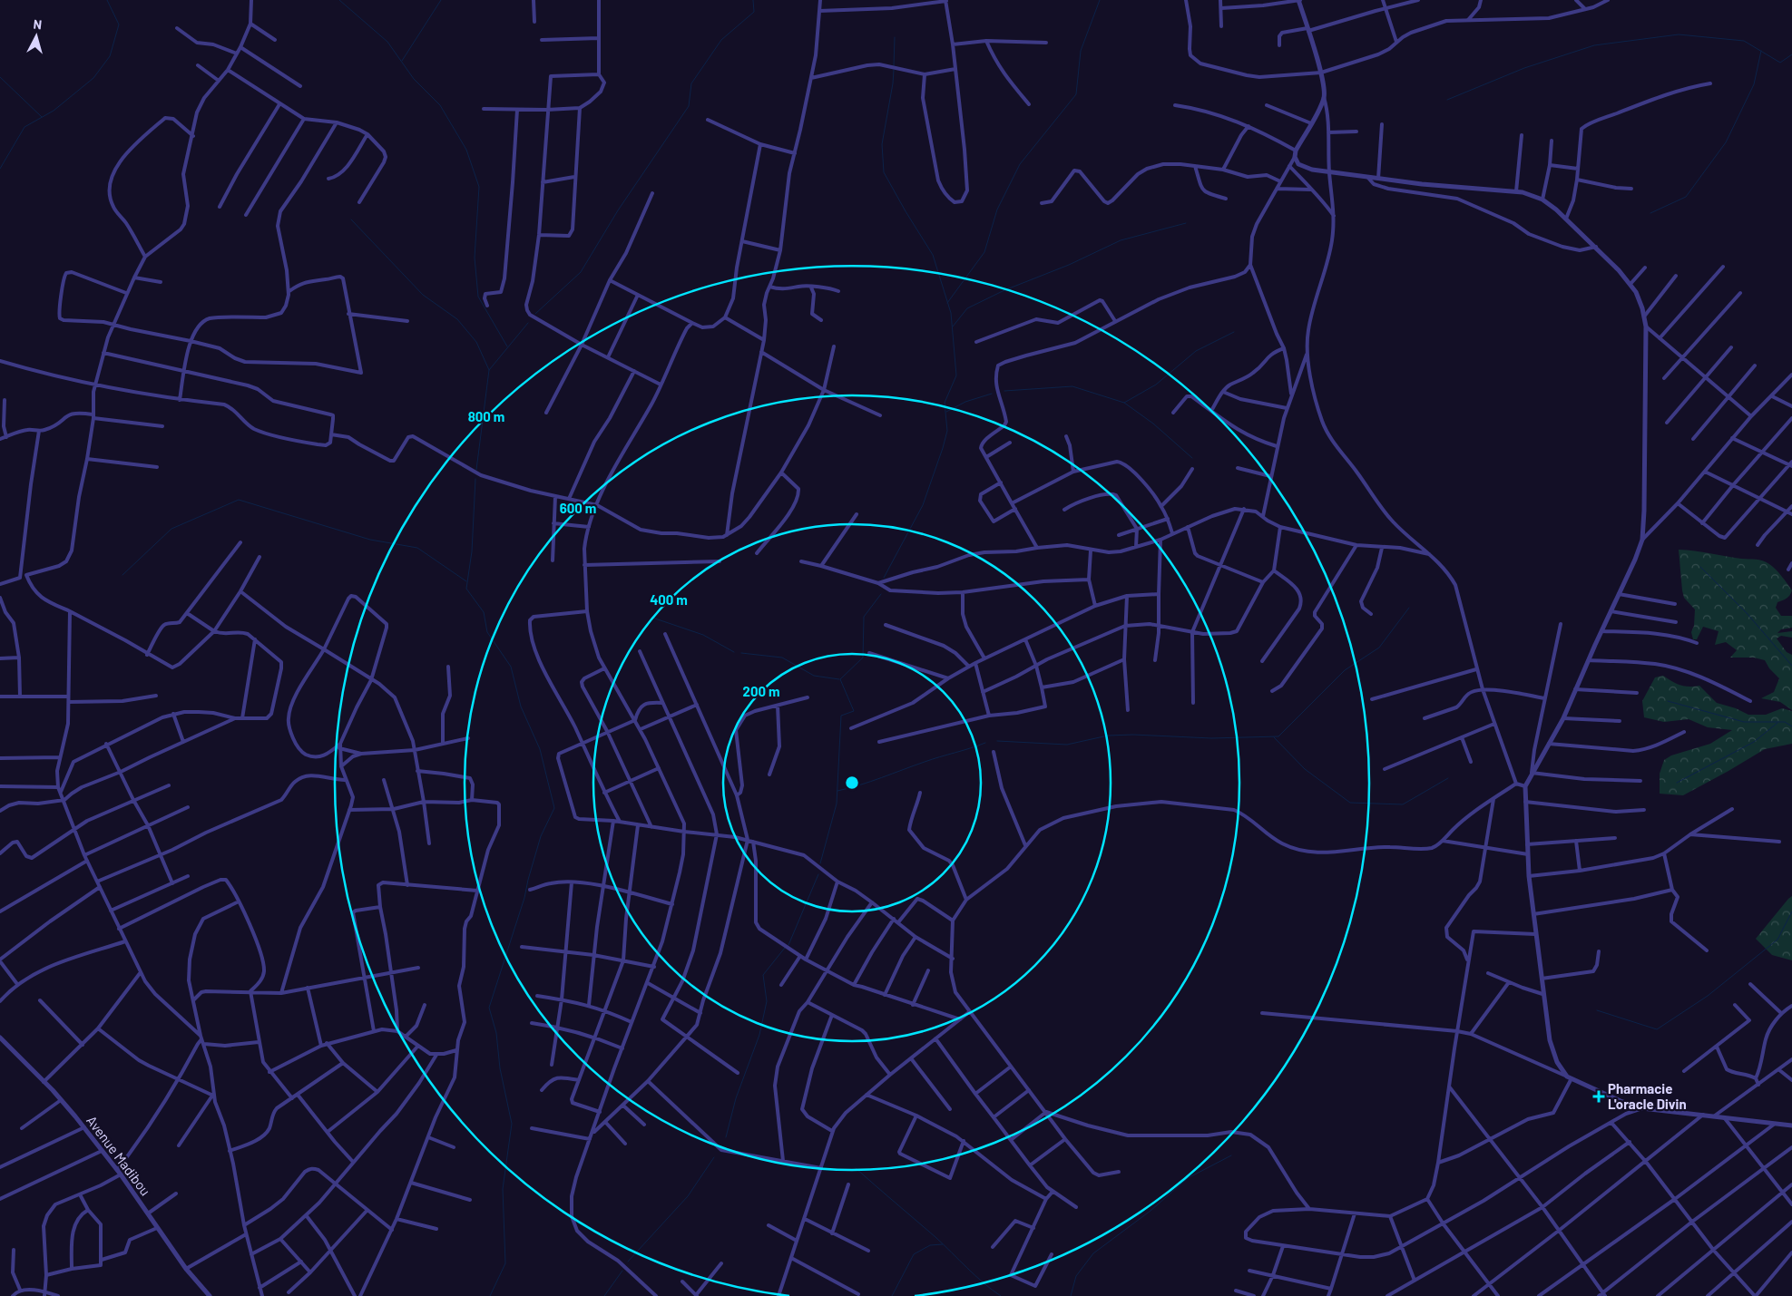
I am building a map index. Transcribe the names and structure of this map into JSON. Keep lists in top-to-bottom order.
{
  "streets": {
    "street": ["Avenue Madibou"]
  },
  "places": {
    "health": ["Pharmacie L'oracle Divin"]
  },
  "north": "top",
  "rings": [
    "800 m",
    "600 m",
    "400 m",
    "200 m"
  ]
}
